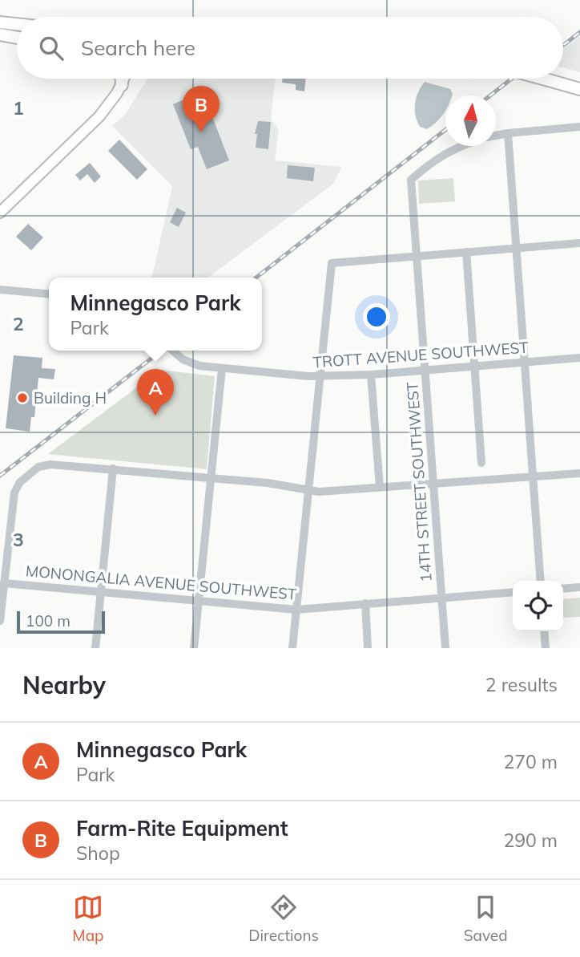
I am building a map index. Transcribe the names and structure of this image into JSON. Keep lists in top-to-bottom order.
{
  "streets": {
    "street": ["TROTT AVENUE SOUTHWEST", "14TH STREET SOUTHWEST", "MONONGALIA AVENUE SOUTHWEST"]
  },
  "crossings": [
    ["TROTT AVENUE SOUTHWEST", "14TH STREET SOUTHWEST"],
    ["14TH STREET SOUTHWEST", "MONONGALIA AVENUE SOUTHWEST"]
  ],
  "places": ["Building H"],
  "scale_bar": "100 m",
  "north": "top",
  "page": {
    "search": "Search here",
    "pins": ["B", "A"],
    "popup": ["Minnegasco Park", "Park"],
    "scale": "100 m",
    "heading": ["Nearby", "2 results"],
    "list": [
      {
        "mark": "A",
        "name": "Minnegasco Park",
        "note": "Park",
        "value": "270 m"
      },
      {
        "mark": "B",
        "name": "Farm-Rite Equipment",
        "note": "Shop",
        "value": "290 m"
      }
    ],
    "nav": ["Map", "Directions", "Saved"]
  },
  "grid": {
    "rows": ["1", "2", "3"]
  }
}
